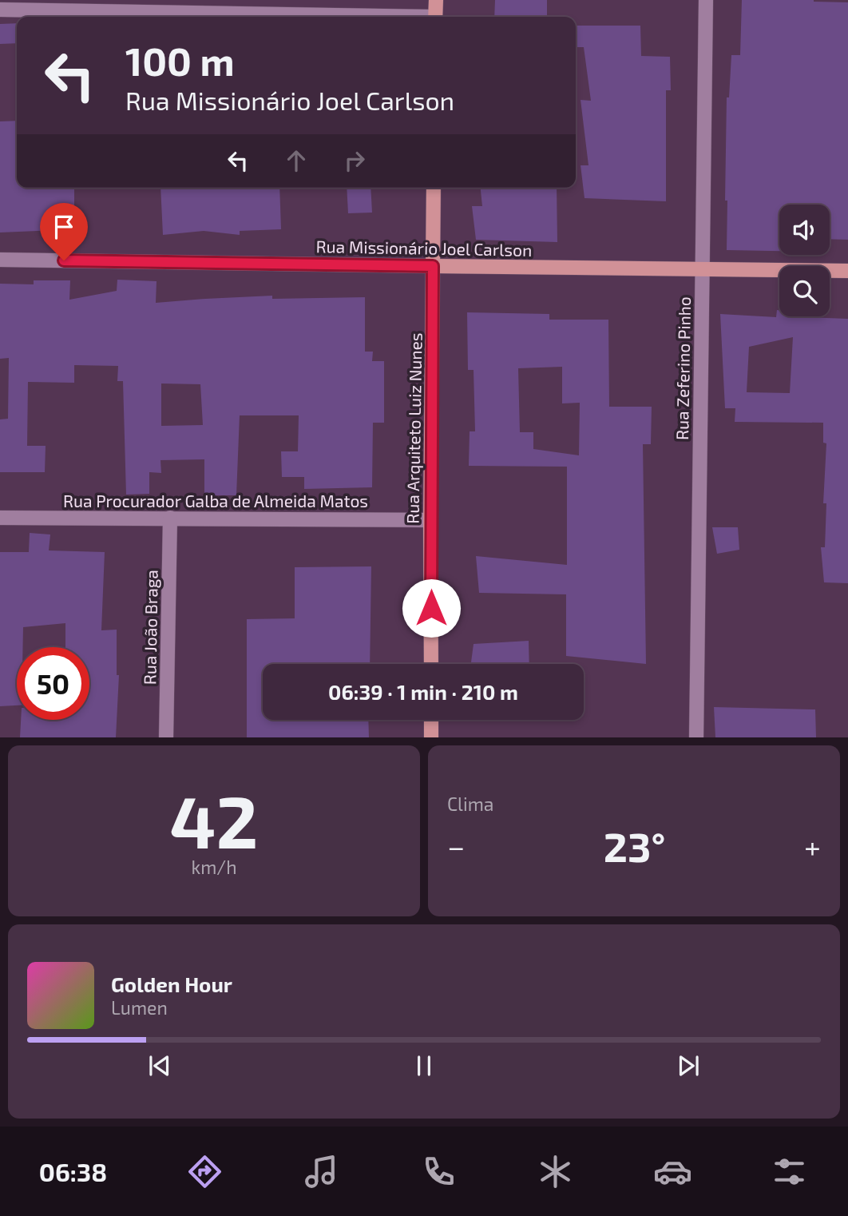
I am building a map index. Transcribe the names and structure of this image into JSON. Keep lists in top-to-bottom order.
{
  "streets": {
    "main road": ["Rua Missionário Joel Carlson", "Rua Arquiteto Luiz Nunes"],
    "street": ["Rua Zeferino Pinho", "Rua Procurador Galba de Almeida Matos", "Rua João Braga"]
  },
  "crossings": [
    ["Rua Missionário Joel Carlson", "Rua Zeferino Pinho"],
    ["Rua Missionário Joel Carlson", "Rua Arquiteto Luiz Nunes"],
    ["Rua Arquiteto Luiz Nunes", "Rua Procurador Galba de Almeida Matos"],
    ["Rua Procurador Galba de Almeida Matos", "Rua João Braga"]
  ],
  "page": {
    "turn": ["100 m", "Rua Missionário Joel Carlson"],
    "limit": "50",
    "trip": "06:39 · 1 min · 210 m",
    "tile": [
      ["42", "km/h"],
      "Clima"
    ],
    "heat": ["−", "23°", "+"],
    "song": ["Golden Hour", "Lumen"],
    "tabs": "06:38"
  }
}
